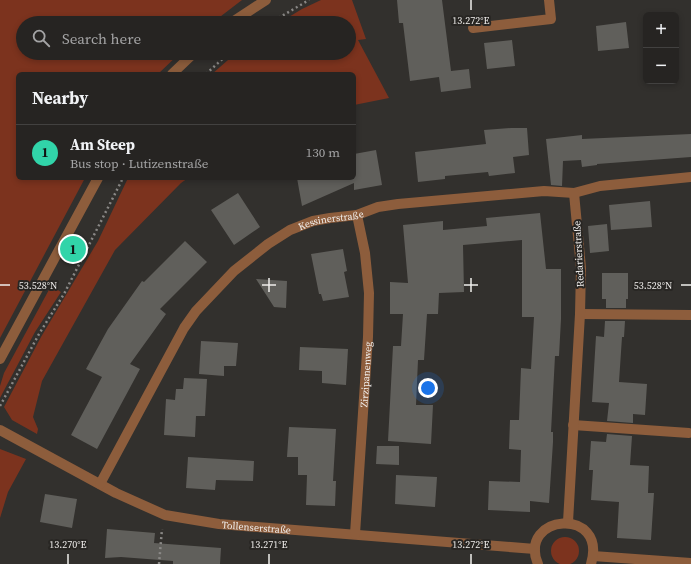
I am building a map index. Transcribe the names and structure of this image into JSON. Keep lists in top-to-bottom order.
{
  "streets": {
    "street": [
      "Kessinerstraße",
      "Redarierstraße",
      "Zirzipanenweg",
      "Tollenserstraße"
    ]
  },
  "crossings": [
    ["Kessinerstraße", "Redarierstraße"],
    ["Kessinerstraße", "Zirzipanenweg"],
    ["Kessinerstraße", "Tollenserstraße"],
    ["Zirzipanenweg", "Tollenserstraße"]
  ],
  "page": {
    "map_buttons": ["+", "−"],
    "search": "Search here",
    "heading": "Nearby",
    "list": [
      {
        "mark": "1",
        "name": "Am Steep",
        "note": "Bus stop · Lutizenstraße",
        "value": "130 m"
      }
    ],
    "pins": "1"
  },
  "coordinates": [
    "13.272°E",
    "53.528°N",
    "13.270°E",
    "13.271°E"
  ]
}
